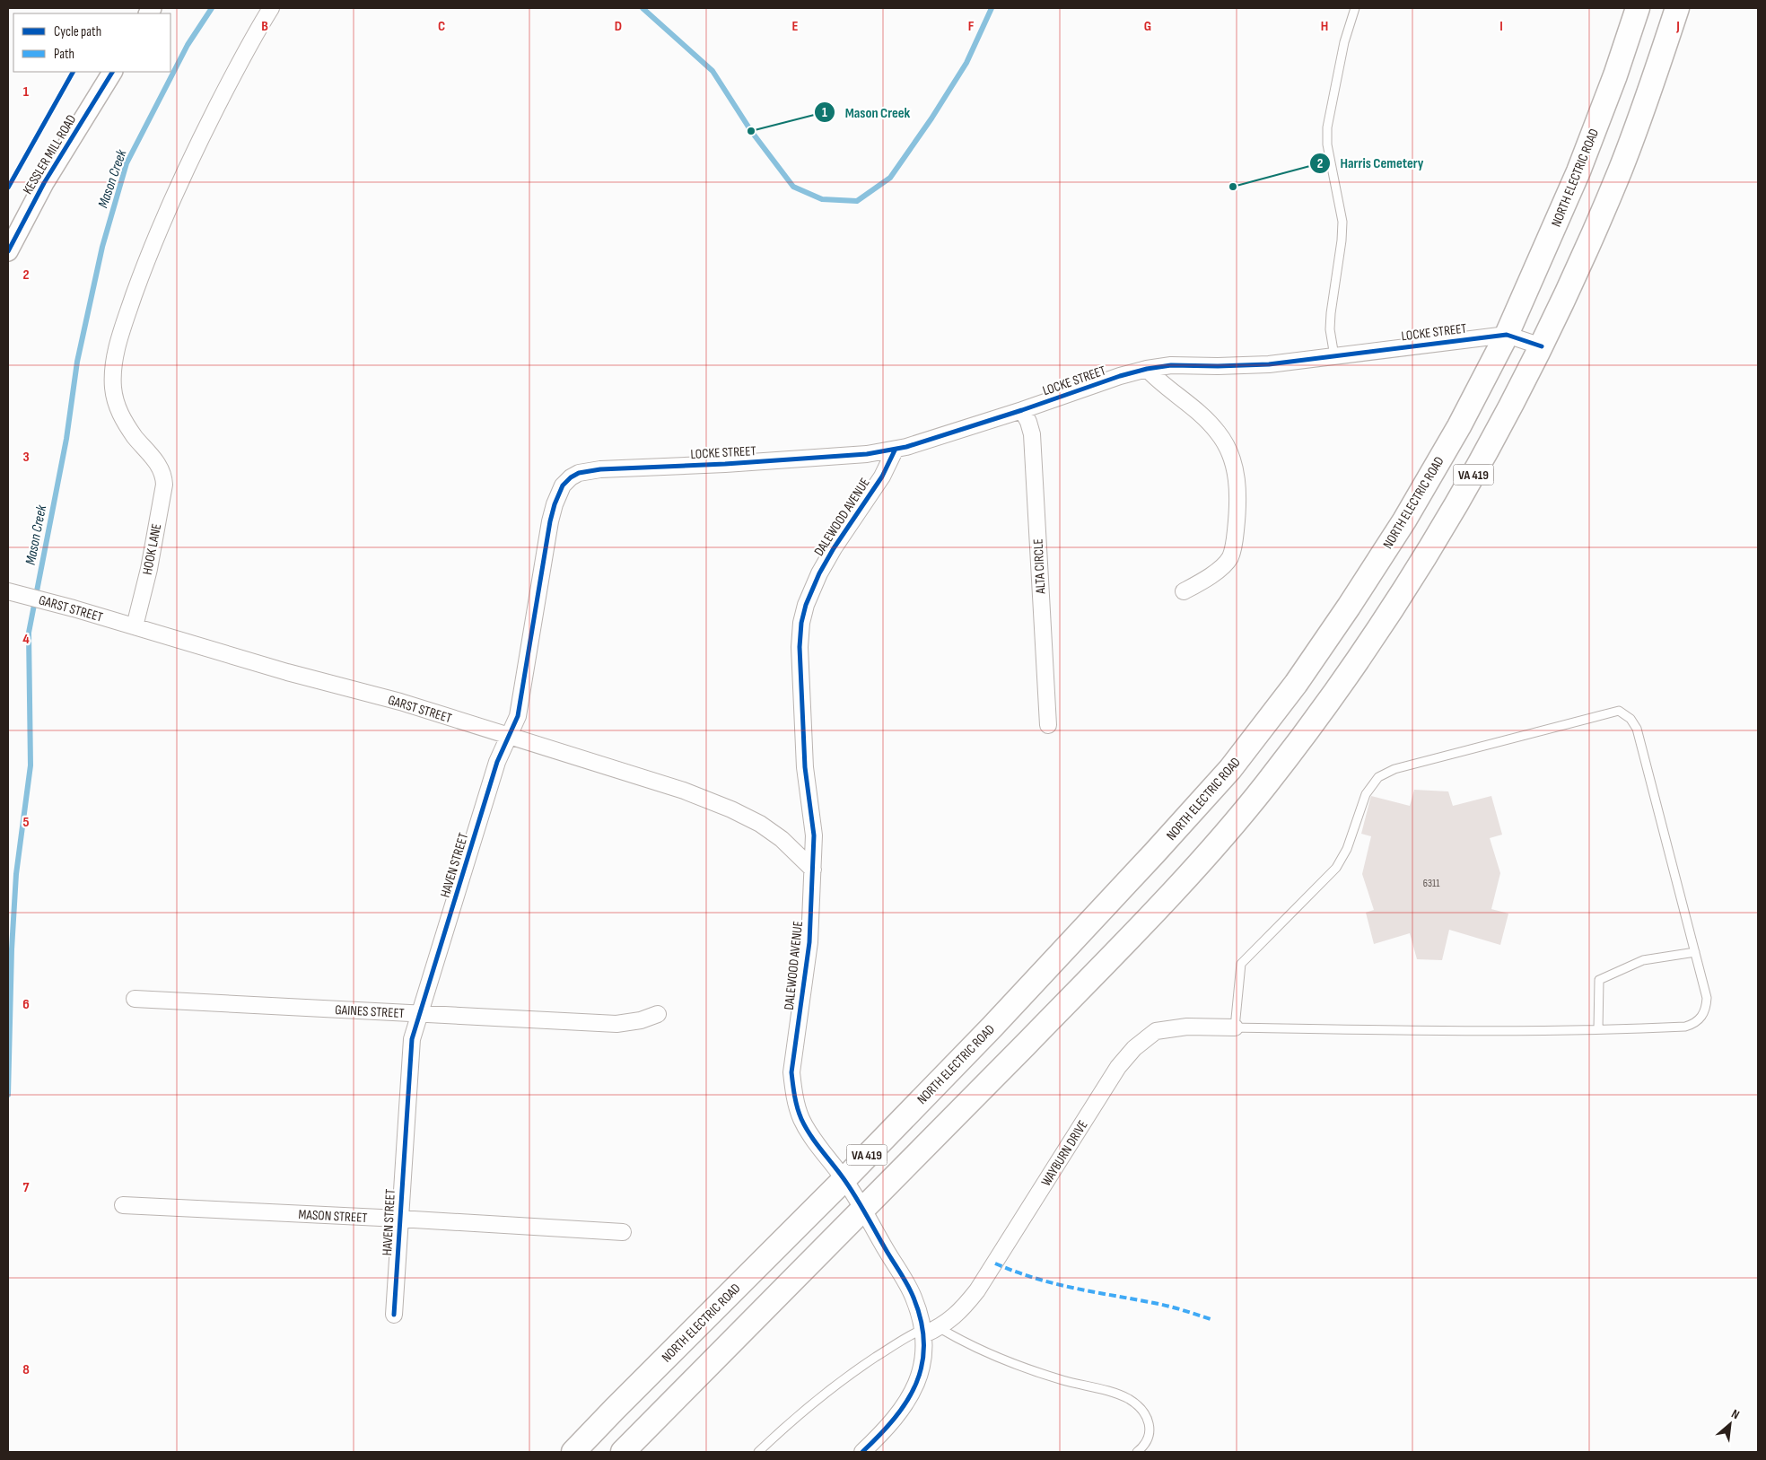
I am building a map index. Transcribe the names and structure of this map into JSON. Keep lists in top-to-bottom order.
{
  "streets": {
    "main road": ["NORTH ELECTRIC ROAD", "VA 419"],
    "street": [
      "KESSLER MILL ROAD",
      "LOCKE STREET",
      "DALEWOOD AVENUE",
      "HOOK LANE",
      "ALTA CIRCLE",
      "GARST STREET",
      "HAVEN STREET",
      "GAINES STREET",
      "WAYBURN DRIVE",
      "MASON STREET"
    ]
  },
  "crossings": [
    ["NORTH ELECTRIC ROAD", "LOCKE STREET"],
    ["NORTH ELECTRIC ROAD", "DALEWOOD AVENUE"],
    ["LOCKE STREET", "VA 419"],
    ["LOCKE STREET", "DALEWOOD AVENUE"],
    ["LOCKE STREET", "ALTA CIRCLE"],
    ["LOCKE STREET", "HAVEN STREET"],
    ["VA 419", "DALEWOOD AVENUE"],
    ["DALEWOOD AVENUE", "GARST STREET"],
    ["DALEWOOD AVENUE", "WAYBURN DRIVE"],
    ["HOOK LANE", "GARST STREET"],
    ["GARST STREET", "HAVEN STREET"],
    ["HAVEN STREET", "GAINES STREET"],
    ["HAVEN STREET", "MASON STREET"]
  ],
  "water": ["Mason Creek"],
  "places": ["Mason Creek", "Harris Cemetery"],
  "house_numbers": ["6311"],
  "legend": ["Cycle path", "Path"],
  "north": "top right",
  "grid": {
    "columns": [
      "B",
      "C",
      "D",
      "E",
      "F",
      "G",
      "H",
      "I",
      "J"
    ],
    "rows": [
      "1",
      "2",
      "3",
      "4",
      "5",
      "6",
      "7",
      "8"
    ]
  }
}
